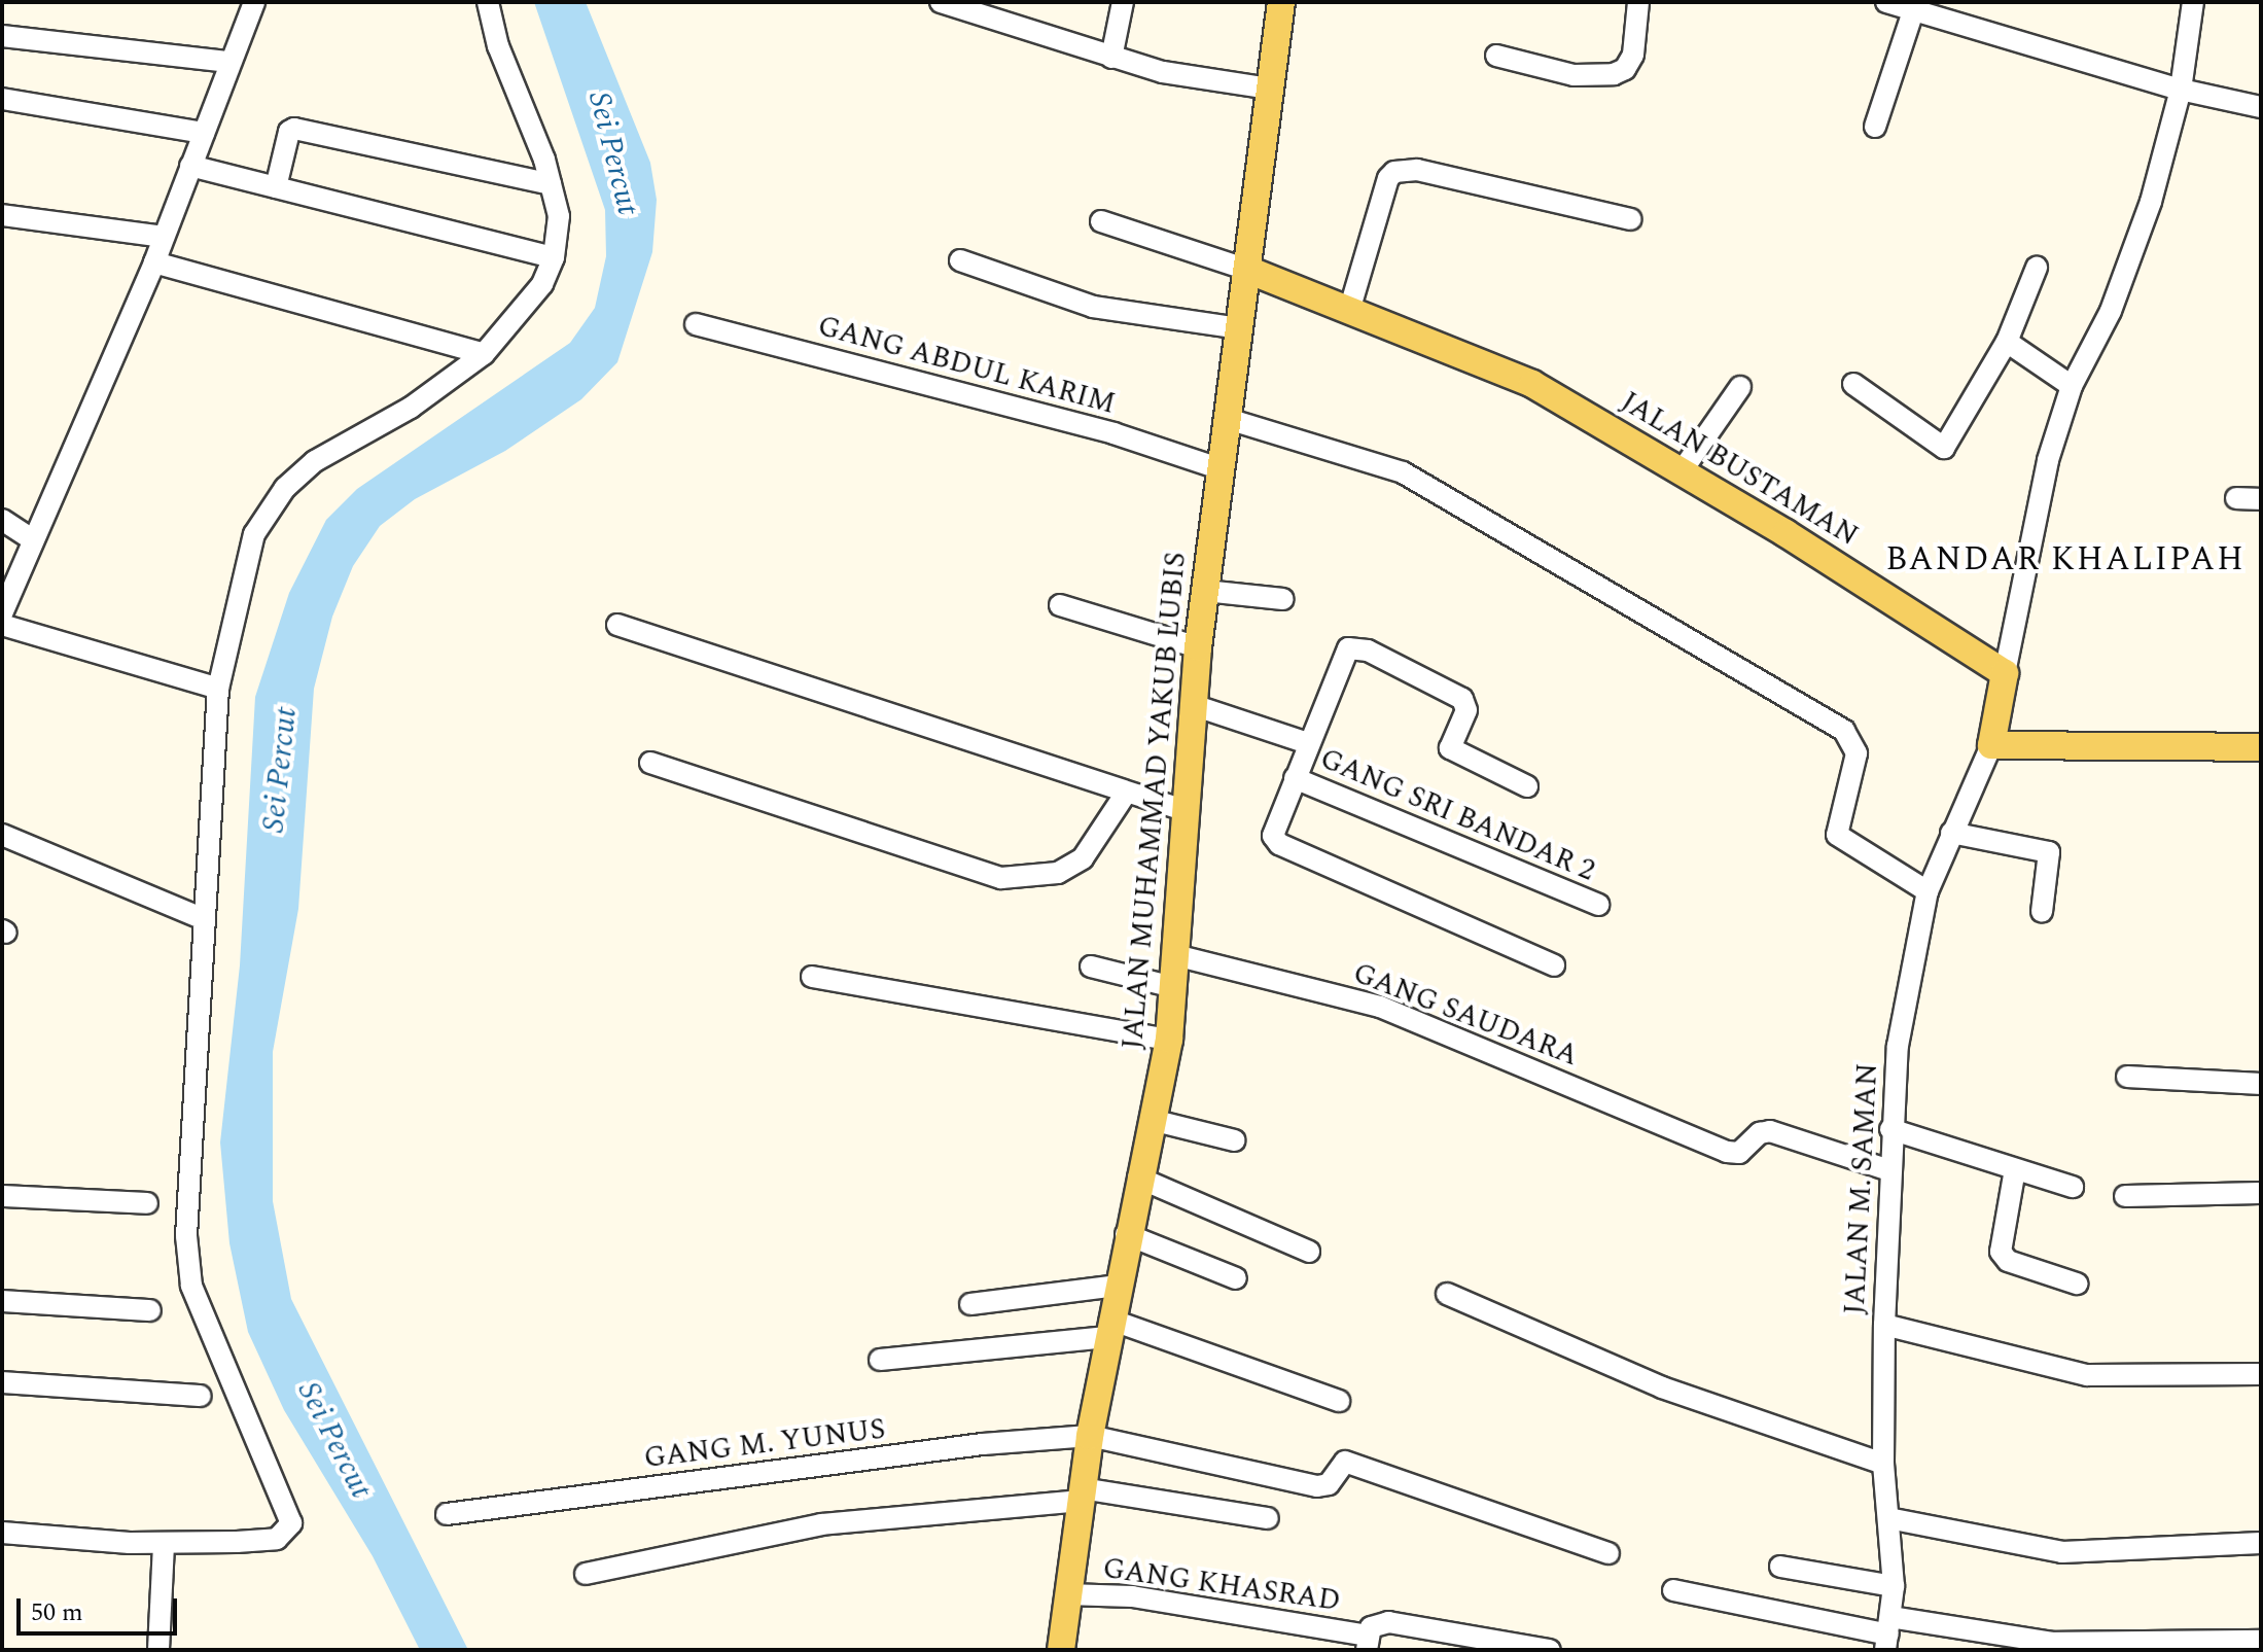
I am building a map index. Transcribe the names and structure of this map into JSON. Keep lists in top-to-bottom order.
{
  "streets": {
    "main road": ["JALAN BUSTAMAN", "JALAN MUHAMMAD YAKUB LUBIS"],
    "street": [
      "GANG ABDUL KARIM",
      "GANG SRI BANDAR 2",
      "GANG SAUDARA",
      "JALAN M. SAMAN",
      "GANG M. YUNUS",
      "GANG KHASRAD"
    ]
  },
  "crossings": [
    ["GANG ABDUL KARIM", "JALAN MUHAMMAD YAKUB LUBIS"],
    ["JALAN BUSTAMAN", "JALAN MUHAMMAD YAKUB LUBIS"],
    ["JALAN MUHAMMAD YAKUB LUBIS", "GANG SAUDARA"],
    ["JALAN MUHAMMAD YAKUB LUBIS", "GANG M. YUNUS"],
    ["JALAN MUHAMMAD YAKUB LUBIS", "GANG KHASRAD"],
    ["GANG SAUDARA", "JALAN M. SAMAN"]
  ],
  "districts": ["BANDAR KHALIPAH"],
  "water": ["Sei Percut"],
  "scale_bar": "50 m"
}
